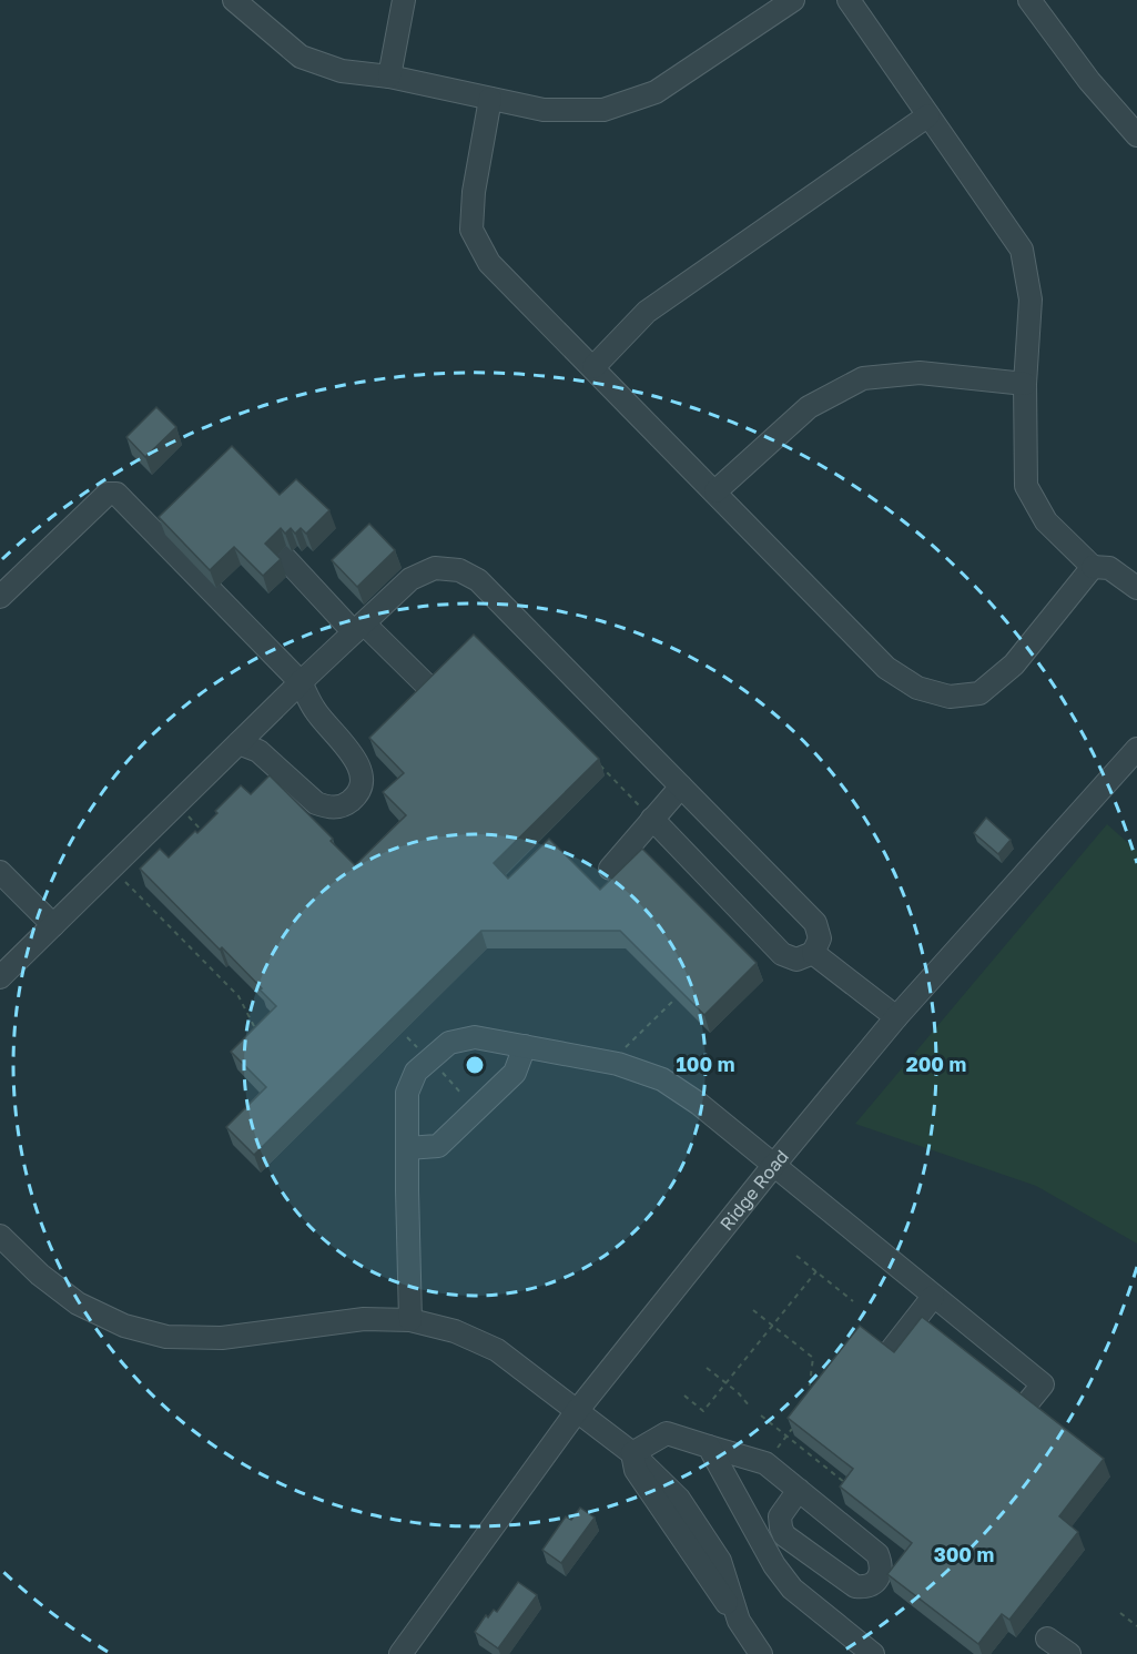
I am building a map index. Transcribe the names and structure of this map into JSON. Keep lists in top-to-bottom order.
{
  "streets": {
    "street": ["Ridge Road"]
  },
  "rings": ["100 m", "200 m", "300 m"]
}
